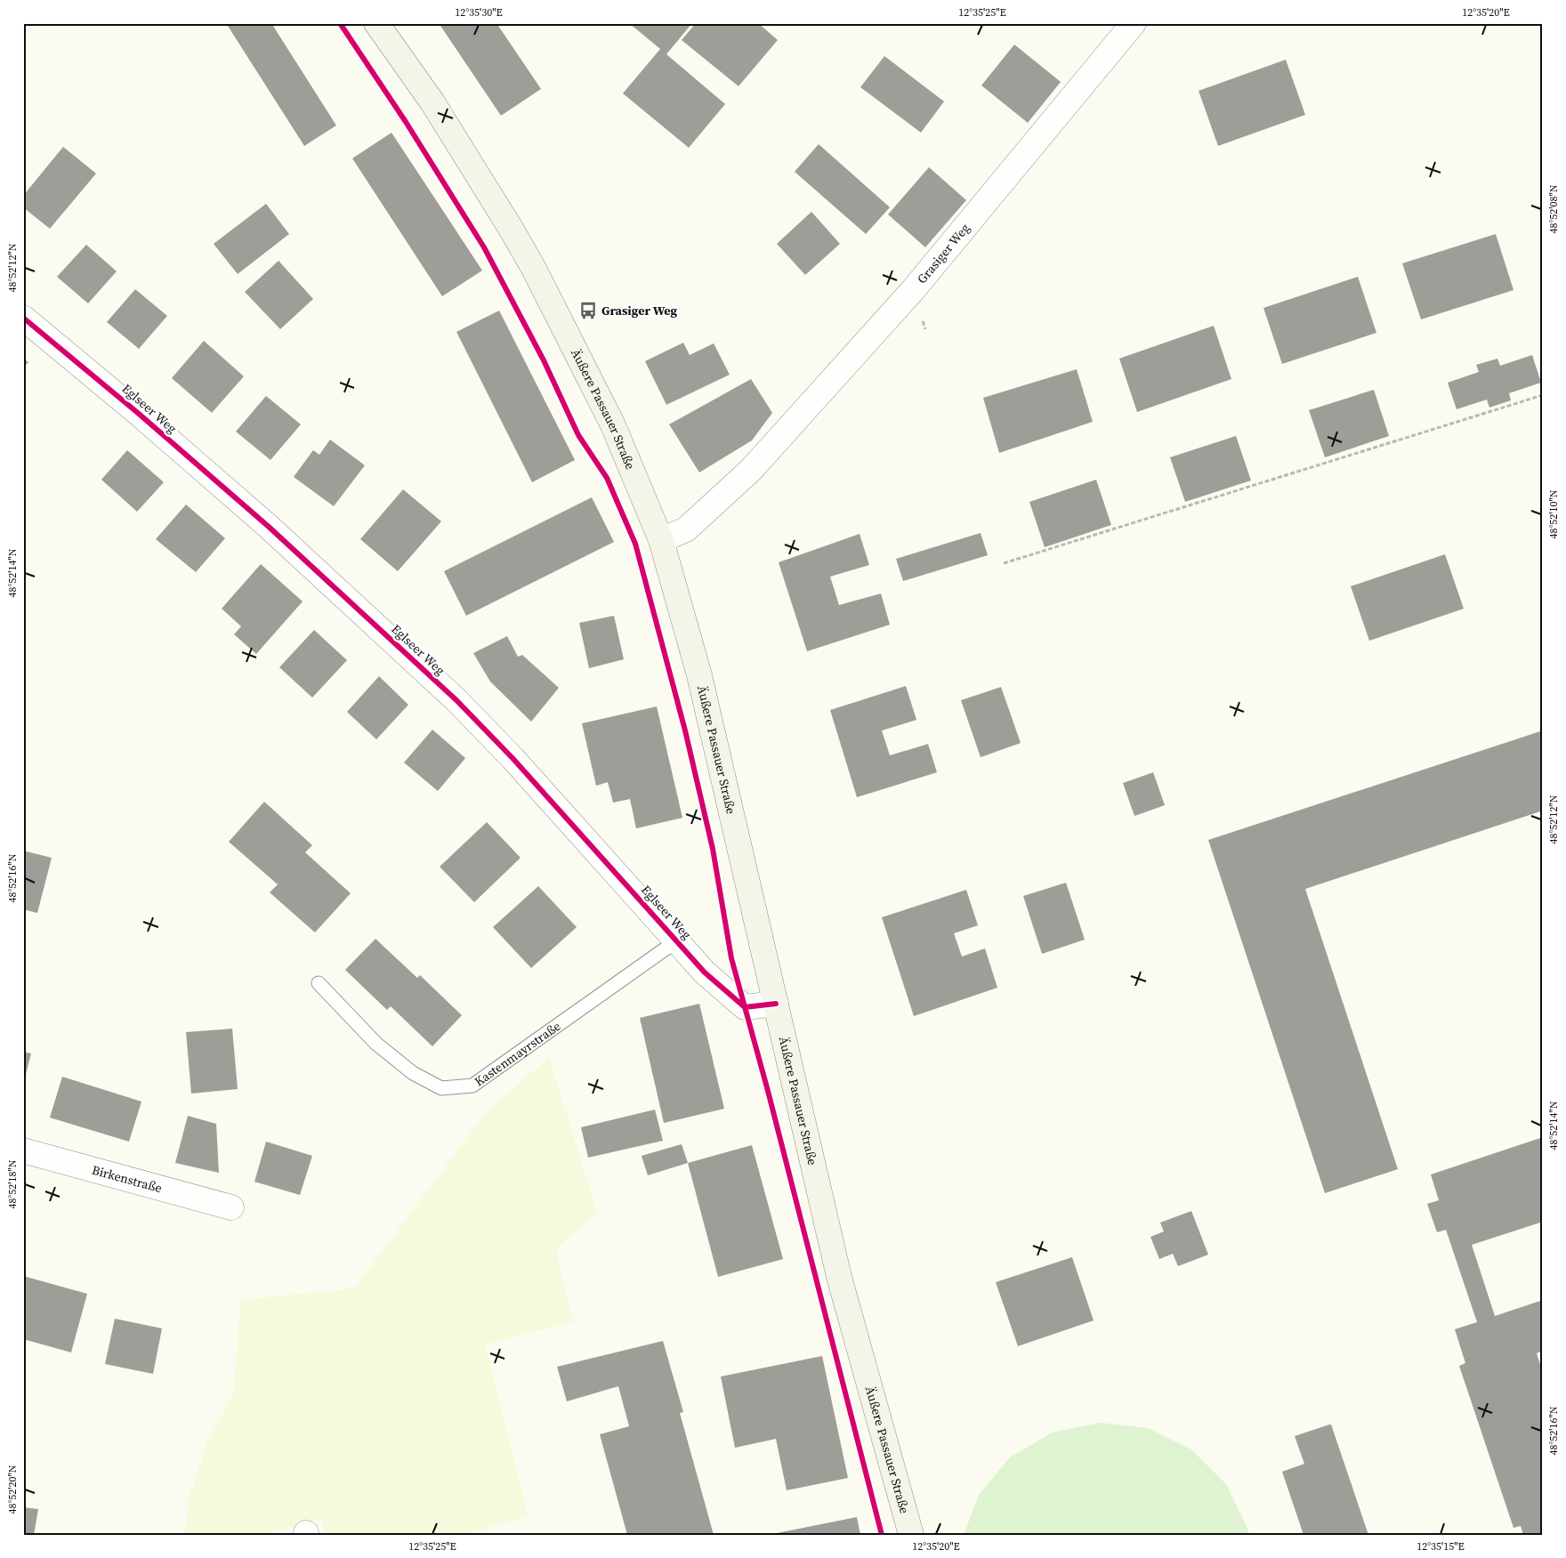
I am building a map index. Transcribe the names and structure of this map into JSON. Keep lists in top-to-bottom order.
{
  "streets": {
    "main road": ["Äußere Passauer Straße"],
    "street": ["Grasiger Weg", "Eglseer Weg", "Birkenstraße"],
    "lane": ["Kastenmayrstraße"]
  },
  "crossings": [
    ["Grasiger Weg", "Äußere Passauer Straße"],
    ["Eglseer Weg", "Äußere Passauer Straße"],
    ["Eglseer Weg", "Kastenmayrstraße"]
  ],
  "places": {
    "bus stop": ["Grasiger Weg"]
  },
  "coordinates": [
    "12°35'30\"E",
    "12°35'25\"E",
    "12°35'20\"E",
    "48°52'08\"N",
    "48°52'12\"N",
    "48°52'10\"N",
    "48°52'14\"N",
    "48°52'16\"N",
    "48°52'18\"N",
    "48°52'20\"N",
    "12°35'15\"E"
  ]
}
